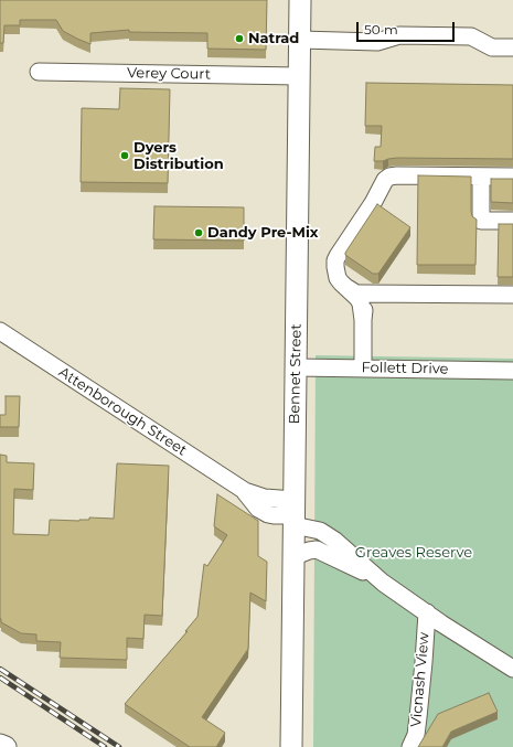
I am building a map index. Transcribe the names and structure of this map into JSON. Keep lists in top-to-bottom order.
{
  "streets": {
    "main road": ["Bennet Street"],
    "street": [
      "Verey Court",
      "Follett Drive",
      "Attenborough Street",
      "Vicnash View"
    ]
  },
  "crossings": [
    ["Verey Court", "Bennet Street"],
    ["Follett Drive", "Bennet Street"],
    ["Bennet Street", "Attenborough Street"],
    ["Attenborough Street", "Vicnash View"]
  ],
  "parks": ["Greaves Reserve"],
  "places": ["Natrad", "Dyers Distribution", "Dandy Pre-Mix"],
  "scale_bar": "50 m"
}
